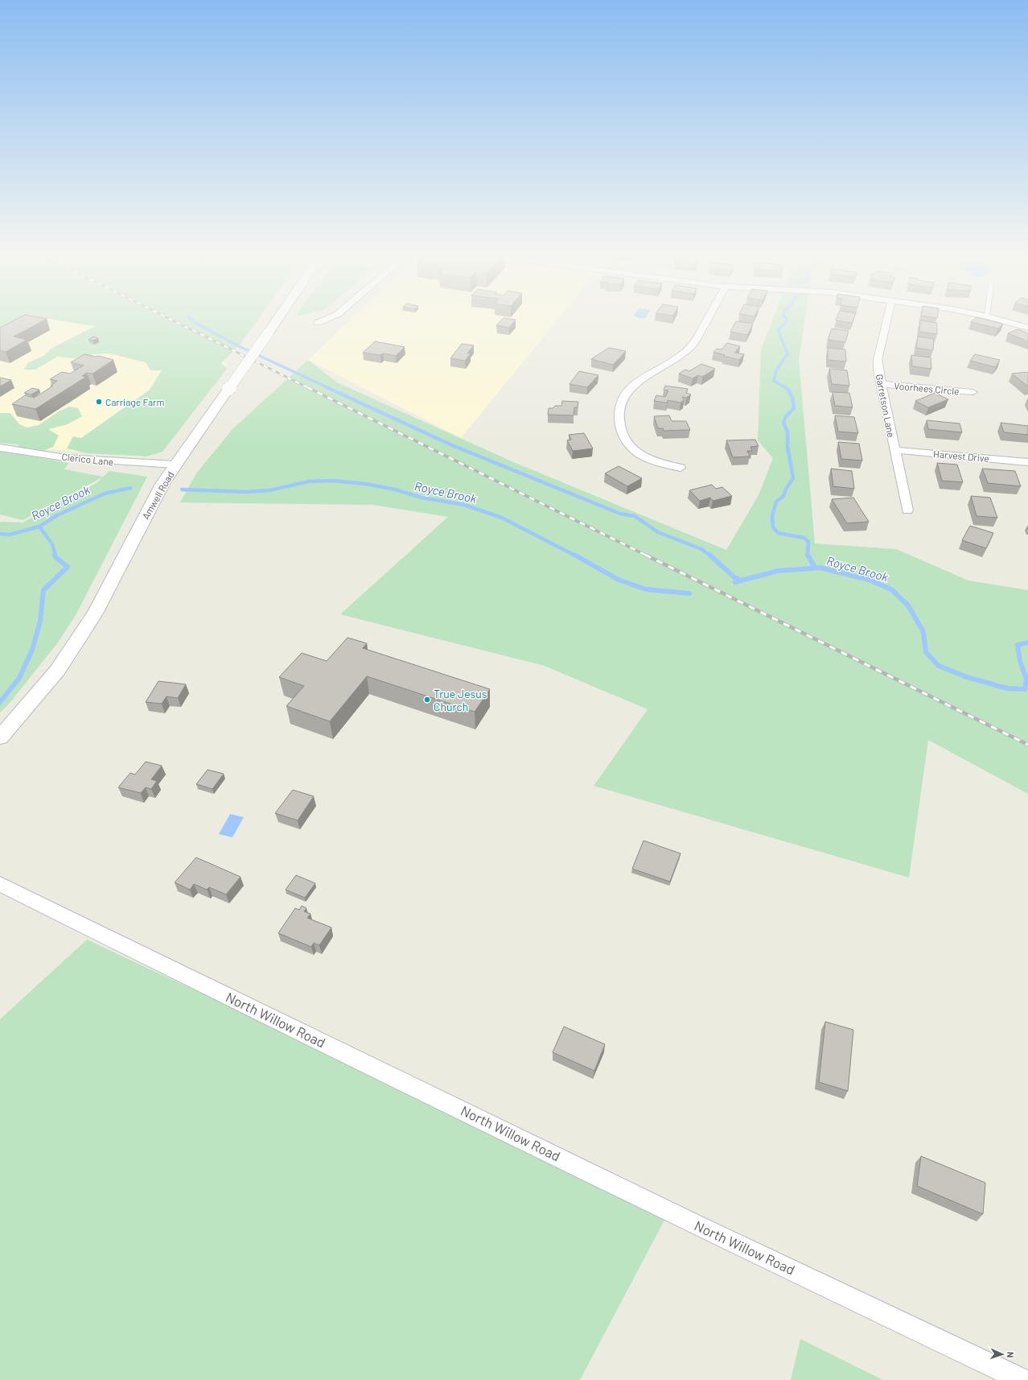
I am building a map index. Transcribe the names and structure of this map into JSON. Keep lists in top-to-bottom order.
{
  "streets": {
    "main road": ["Amwell Road"],
    "street": [
      "Voorhees Circle",
      "Garretson Lane",
      "Harvest Drive",
      "Clerico Lane",
      "North Willow Road"
    ]
  },
  "crossings": [
    ["Voorhees Circle", "Garretson Lane"],
    ["Garretson Lane", "Harvest Drive"],
    ["Clerico Lane", "Amwell Road"]
  ],
  "water": ["Royce Brook"],
  "places": ["Carriage Farm", "True Jesus Church"],
  "north": "right"
}
